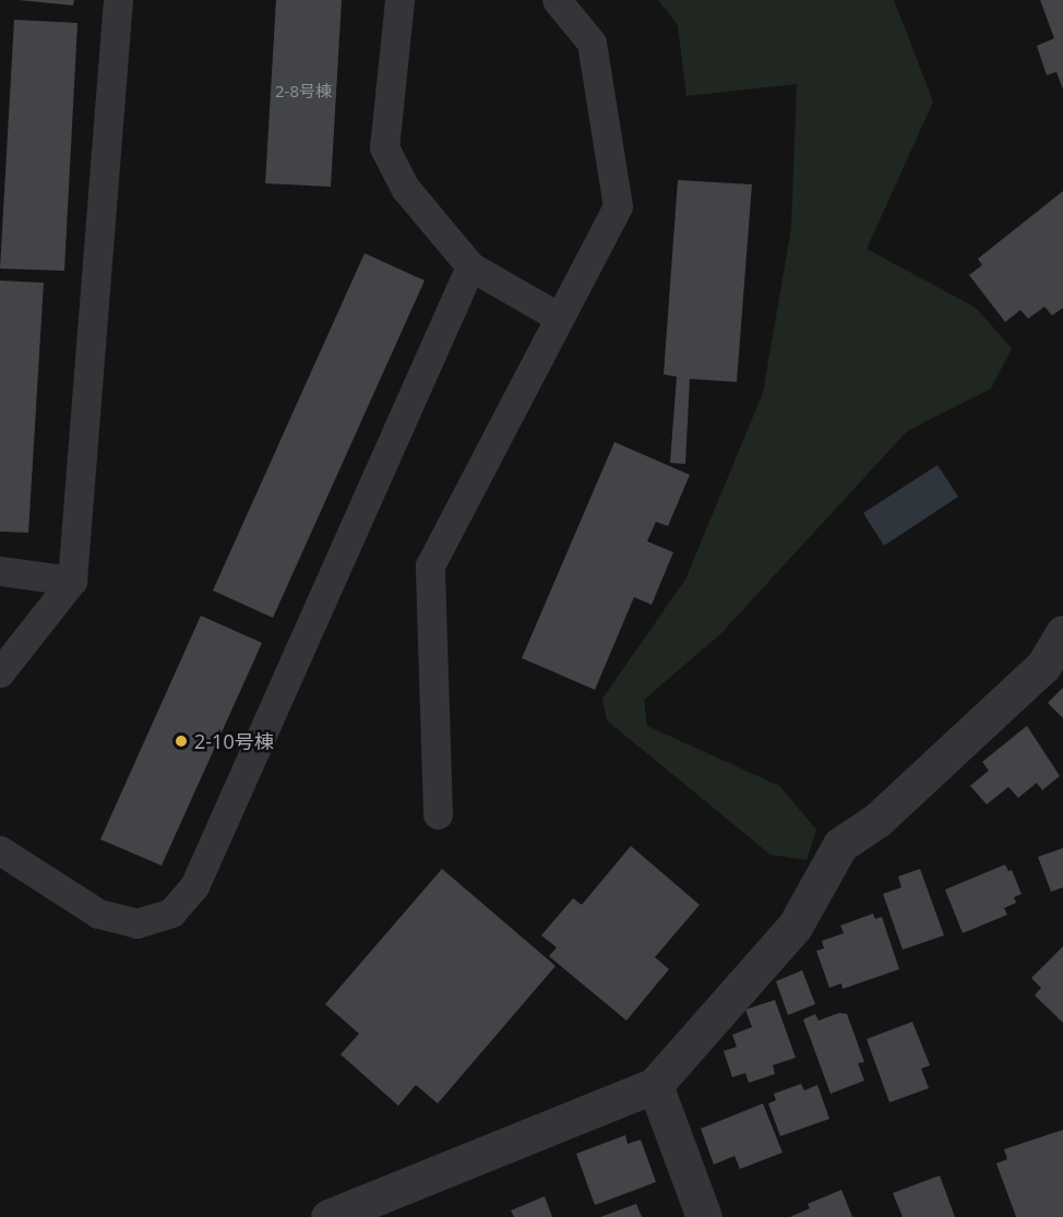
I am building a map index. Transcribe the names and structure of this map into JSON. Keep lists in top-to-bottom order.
{
  "places": ["2-10号棟"],
  "house_numbers": ["2-8号棟"]
}
